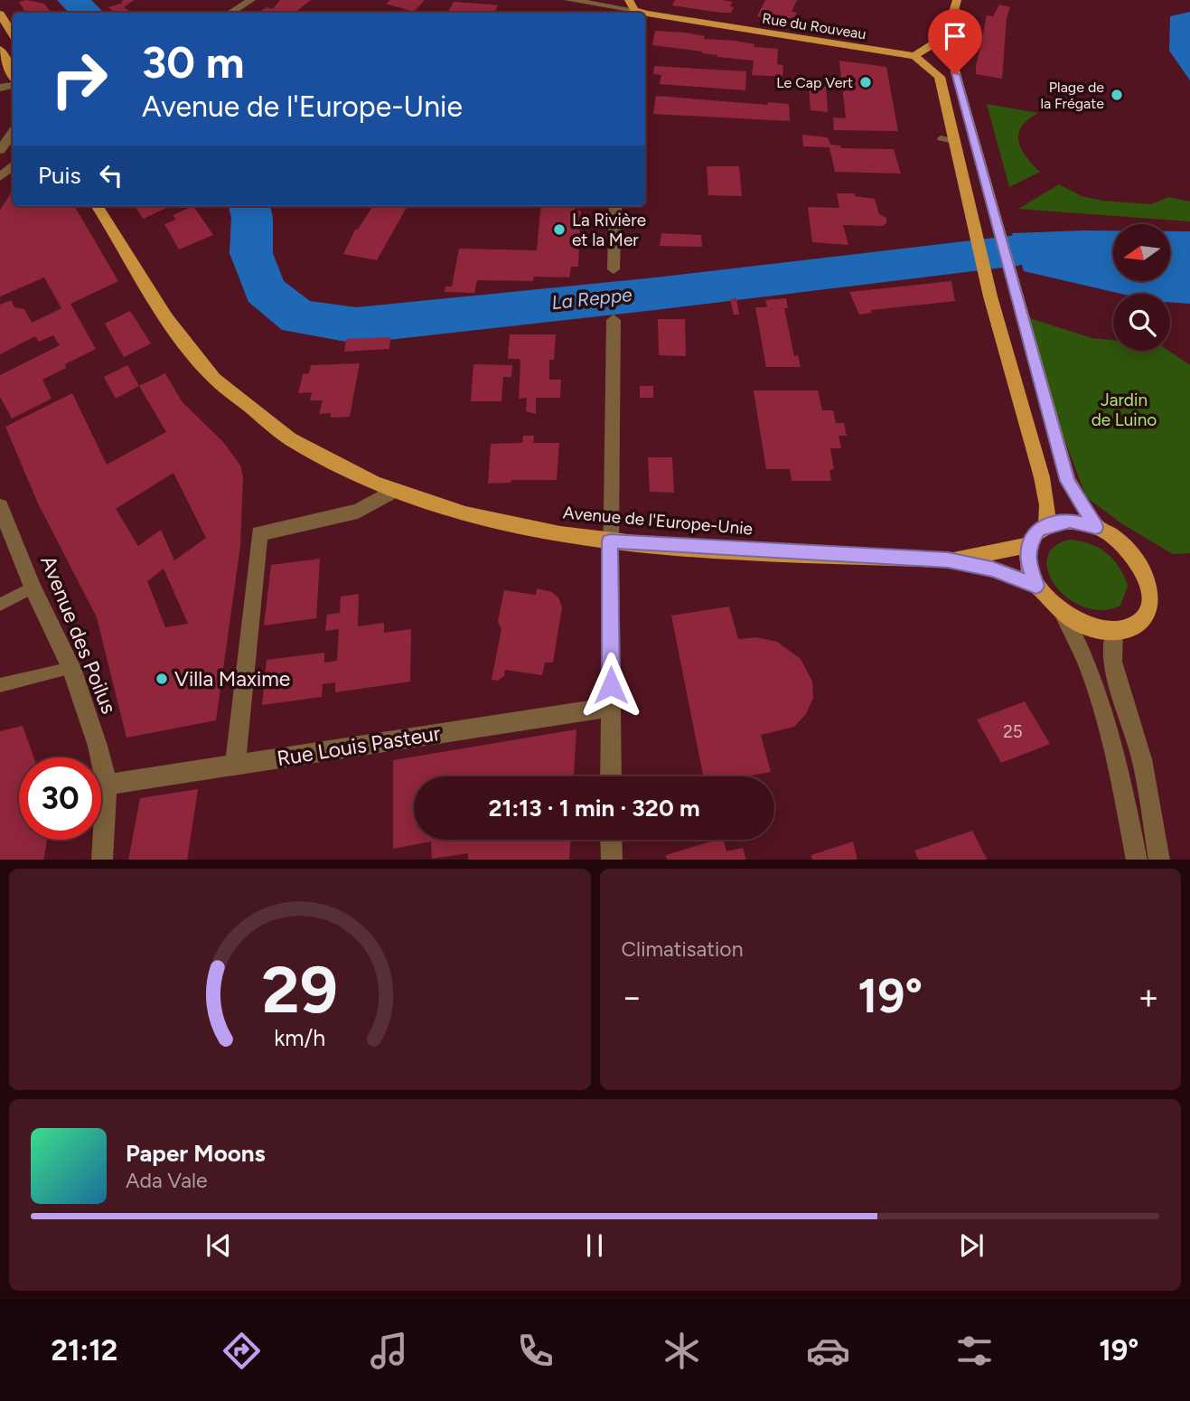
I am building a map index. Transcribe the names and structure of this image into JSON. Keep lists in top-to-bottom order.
{
  "streets": {
    "main road": ["Rue du Rouveau", "Avenue de l'Europe-Unie"],
    "street": ["Avenue des Poilus", "Rue Louis Pasteur"]
  },
  "crossings": [
    ["Avenue des Poilus", "Rue Louis Pasteur"]
  ],
  "water": ["La Reppe"],
  "parks": ["Jardin de Luino"],
  "places": [
    "Le Cap Vert",
    "Plage de la Frégate",
    "La Rivière et la Mer",
    "Villa Maxime"
  ],
  "house_numbers": ["25"],
  "north": "left",
  "page": {
    "turn": ["30 m", "Avenue de l'Europe-Unie"],
    "then": "Puis",
    "limit": "30",
    "trip": "21:13 · 1 min · 320 m",
    "tile": "Climatisation",
    "heat": ["−", "19°", "+"],
    "song": ["Paper Moons", "Ada Vale"],
    "tabs": ["21:12", "19°"],
    "gauge": ["29", "km/h"]
  }
}
